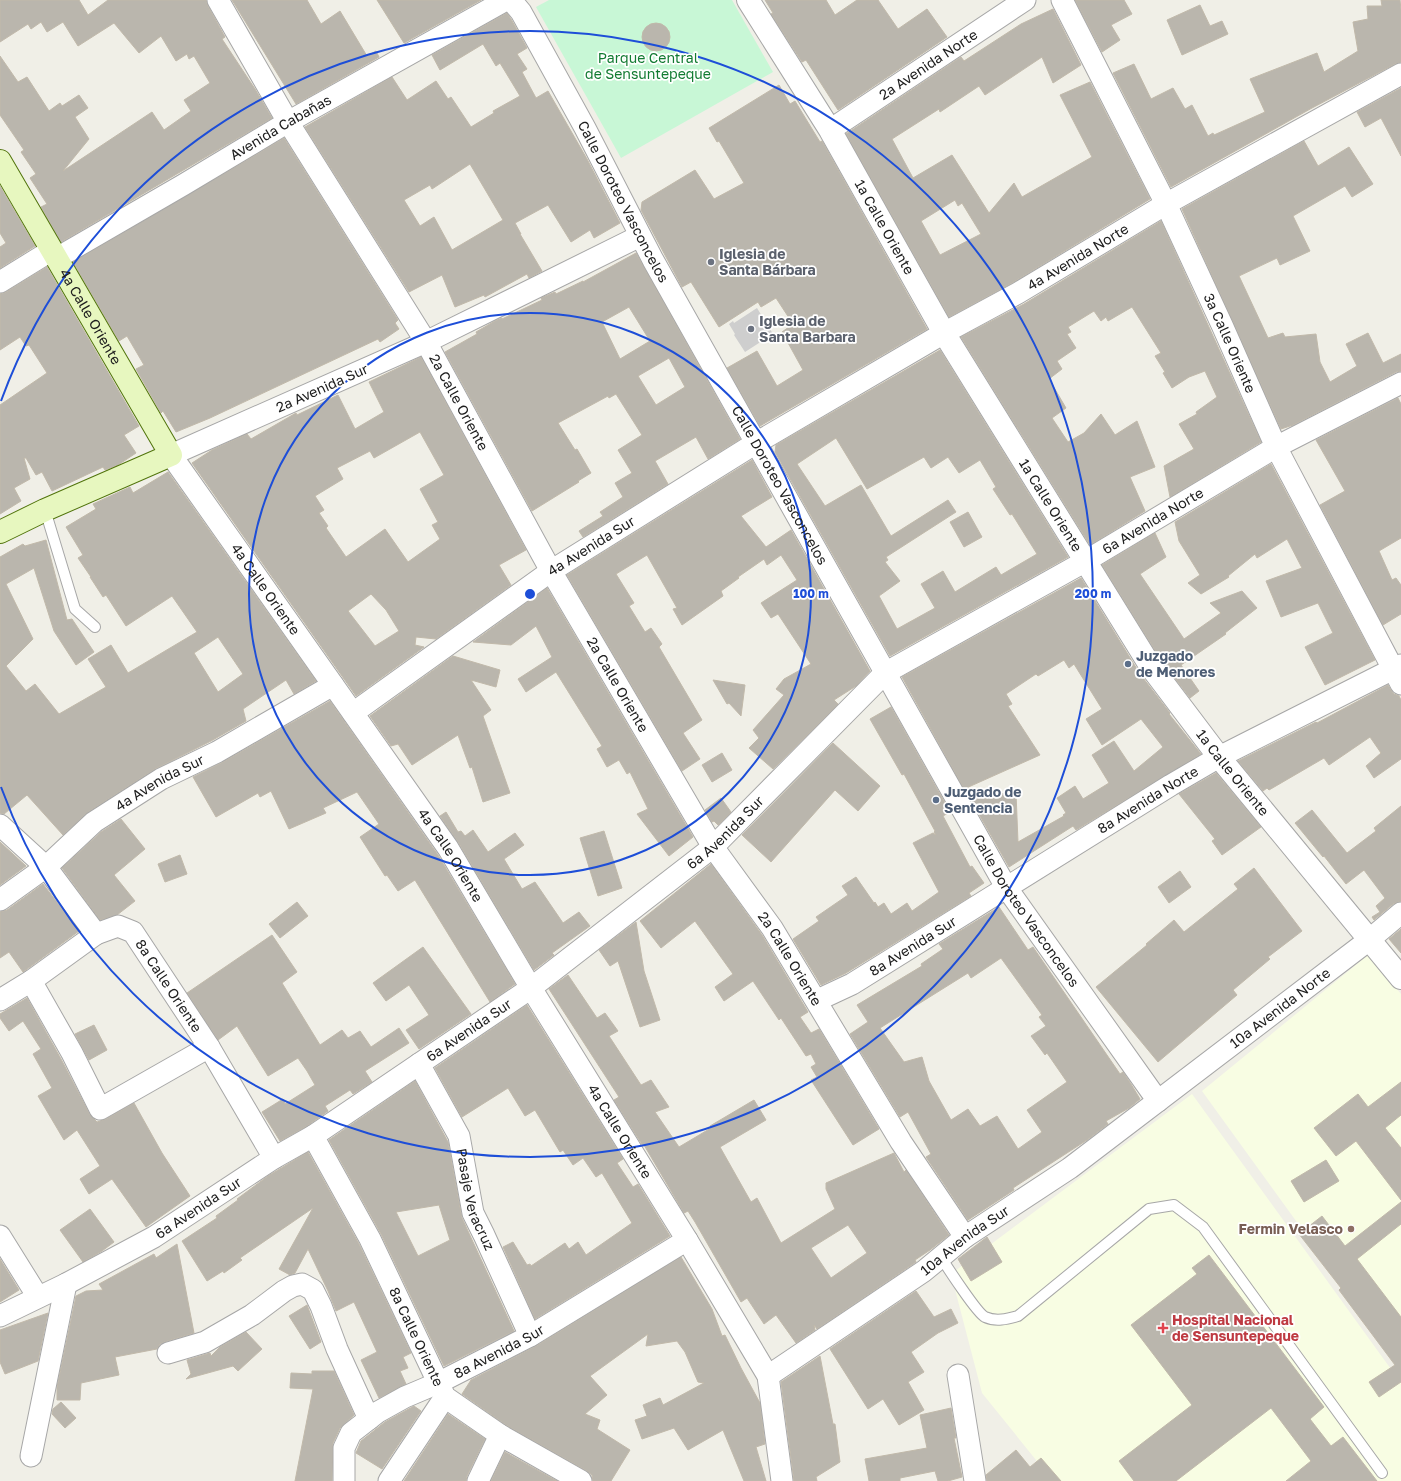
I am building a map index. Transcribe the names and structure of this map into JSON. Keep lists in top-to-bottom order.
{
  "streets": {
    "main road": ["4a Calle Oriente", "2a Avenida Sur"],
    "street": [
      "2a Avenida Norte",
      "Avenida Cabañas",
      "Calle Doroteo Vasconcelos",
      "1a Calle Oriente",
      "4a Avenida Norte",
      "3a Calle Oriente",
      "2a Calle Oriente",
      "6a Avenida Norte",
      "4a Avenida Sur",
      "8a Avenida Norte",
      "6a Avenida Sur",
      "8a Avenida Sur",
      "8a Calle Oriente",
      "10a Avenida Norte",
      "Pasaje Veracruz",
      "10a Avenida Sur"
    ]
  },
  "crossings": [
    ["2a Avenida Norte", "1a Calle Oriente"],
    ["Avenida Cabañas", "4a Calle Oriente"],
    ["Avenida Cabañas", "2a Calle Oriente"],
    ["Calle Doroteo Vasconcelos", "4a Avenida Norte"],
    ["Calle Doroteo Vasconcelos", "2a Avenida Sur"],
    ["Calle Doroteo Vasconcelos", "6a Avenida Norte"],
    ["Calle Doroteo Vasconcelos", "4a Avenida Sur"],
    ["Calle Doroteo Vasconcelos", "8a Avenida Norte"],
    ["Calle Doroteo Vasconcelos", "6a Avenida Sur"],
    ["Calle Doroteo Vasconcelos", "8a Avenida Sur"],
    ["Calle Doroteo Vasconcelos", "10a Avenida Norte"],
    ["Calle Doroteo Vasconcelos", "10a Avenida Sur"],
    ["1a Calle Oriente", "4a Avenida Norte"],
    ["1a Calle Oriente", "6a Avenida Norte"],
    ["1a Calle Oriente", "8a Avenida Norte"],
    ["1a Calle Oriente", "10a Avenida Norte"],
    ["4a Avenida Norte", "3a Calle Oriente"],
    ["4a Avenida Norte", "4a Avenida Sur"],
    ["4a Calle Oriente", "2a Avenida Sur"],
    ["4a Calle Oriente", "4a Avenida Sur"],
    ["4a Calle Oriente", "6a Avenida Sur"],
    ["4a Calle Oriente", "8a Avenida Sur"],
    ["4a Calle Oriente", "10a Avenida Sur"],
    ["3a Calle Oriente", "6a Avenida Norte"],
    ["3a Calle Oriente", "8a Avenida Norte"],
    ["2a Avenida Sur", "2a Calle Oriente"],
    ["2a Calle Oriente", "4a Avenida Sur"],
    ["2a Calle Oriente", "6a Avenida Sur"],
    ["2a Calle Oriente", "8a Avenida Sur"],
    ["2a Calle Oriente", "10a Avenida Sur"],
    ["6a Avenida Norte", "6a Avenida Sur"],
    ["8a Avenida Norte", "8a Avenida Sur"],
    ["6a Avenida Sur", "8a Calle Oriente"],
    ["6a Avenida Sur", "Pasaje Veracruz"],
    ["8a Avenida Sur", "8a Calle Oriente"],
    ["8a Avenida Sur", "Pasaje Veracruz"],
    ["10a Avenida Norte", "10a Avenida Sur"]
  ],
  "parks": ["Parque Central de Sensuntepeque"],
  "places": {
    "other": [
      "Iglesia de Santa Bárbara",
      "Iglesia de Santa Barbara",
      "Juzgado de Menores",
      "Juzgado de Sentencia",
      "Fermin Velasco"
    ],
    "health": ["Hospital Nacional de Sensuntepeque"]
  },
  "rings": ["100 m", "200 m"]
}
